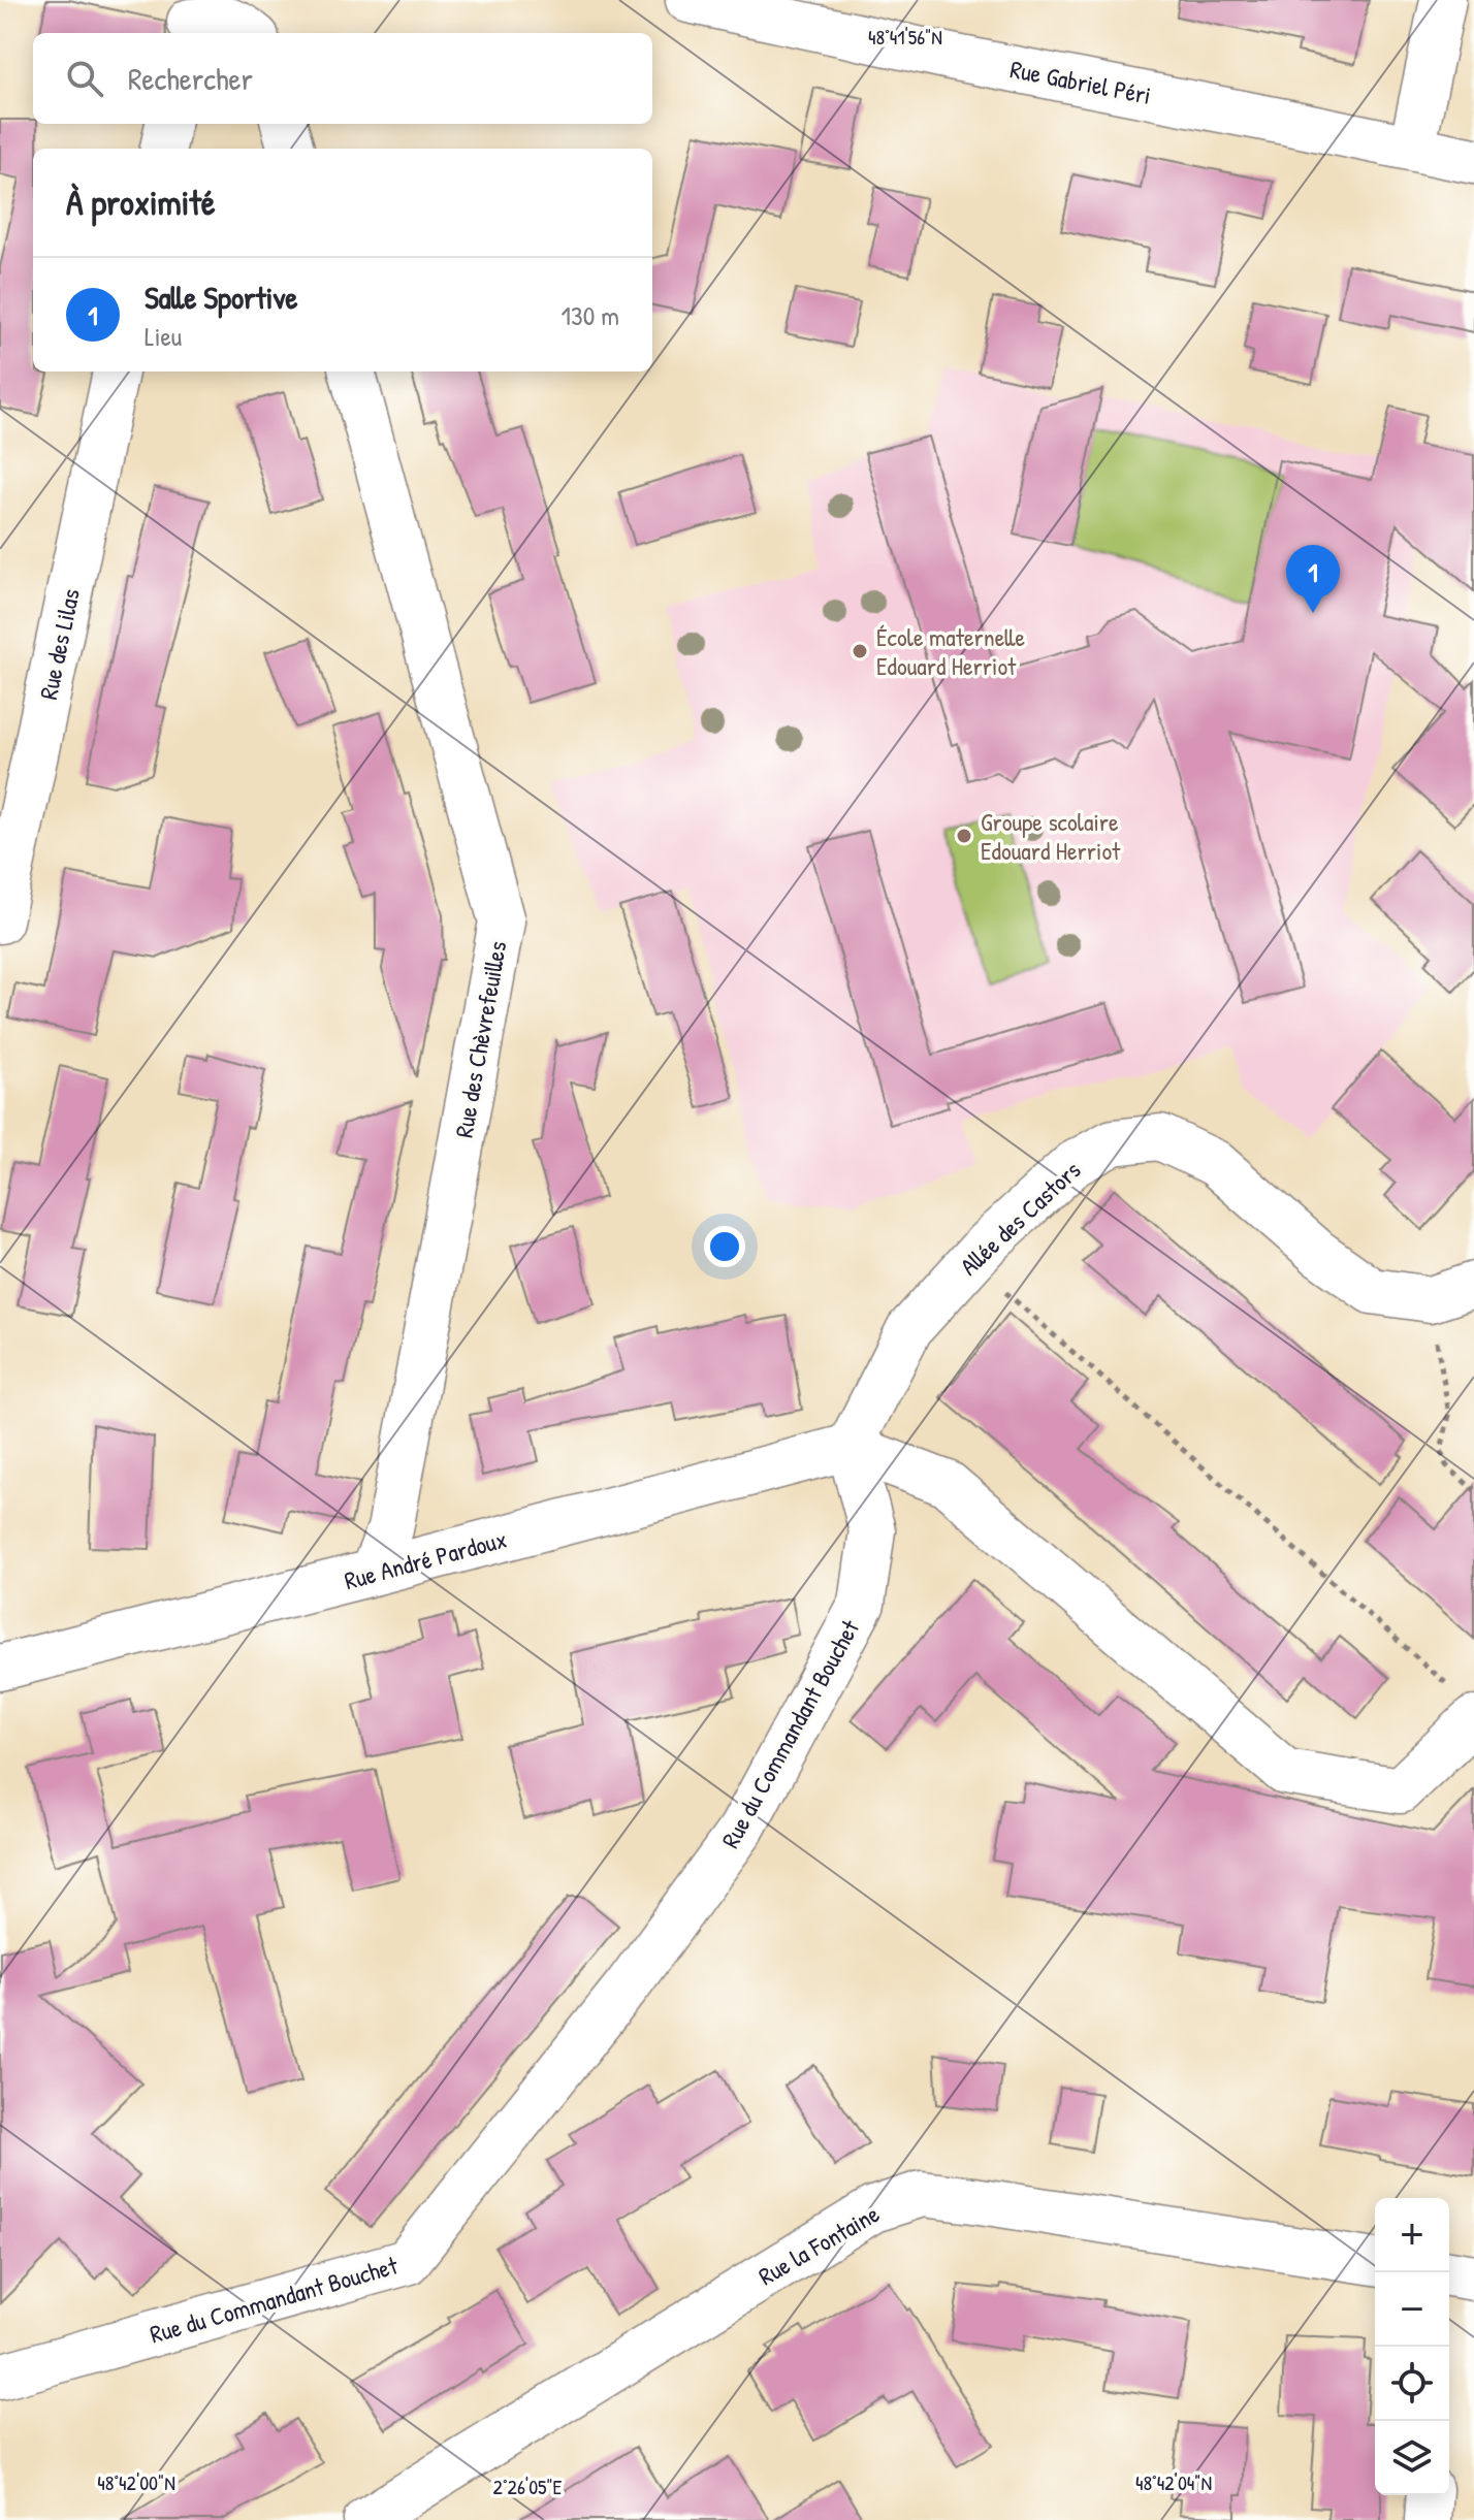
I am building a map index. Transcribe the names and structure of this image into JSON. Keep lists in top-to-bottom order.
{
  "streets": {
    "street": [
      "Rue Gabriel Péri",
      "Rue des Lilas",
      "Rue des Chèvrefeuilles",
      "Allée des Castors",
      "Rue André Pardoux",
      "Rue du Commandant Bouchet",
      "Rue la Fontaine"
    ]
  },
  "crossings": [
    ["Rue des Chèvrefeuilles", "Rue André Pardoux"],
    ["Allée des Castors", "Rue André Pardoux"],
    ["Allée des Castors", "Rue du Commandant Bouchet"],
    ["Rue André Pardoux", "Rue du Commandant Bouchet"]
  ],
  "places": ["École maternelle Edouard Herriot", "Groupe scolaire Edouard Herriot"],
  "page": {
    "search": "Rechercher",
    "heading": "À proximité",
    "list": [
      {
        "mark": "1",
        "name": "Salle Sportive",
        "note": "Lieu",
        "value": "130 m"
      }
    ],
    "pins": "1",
    "map_buttons": ["+", "−"]
  },
  "coordinates": [
    "48°41'56\"N",
    "48°42'00\"N",
    "48°42'04\"N",
    "2°26'05\"E"
  ]
}
